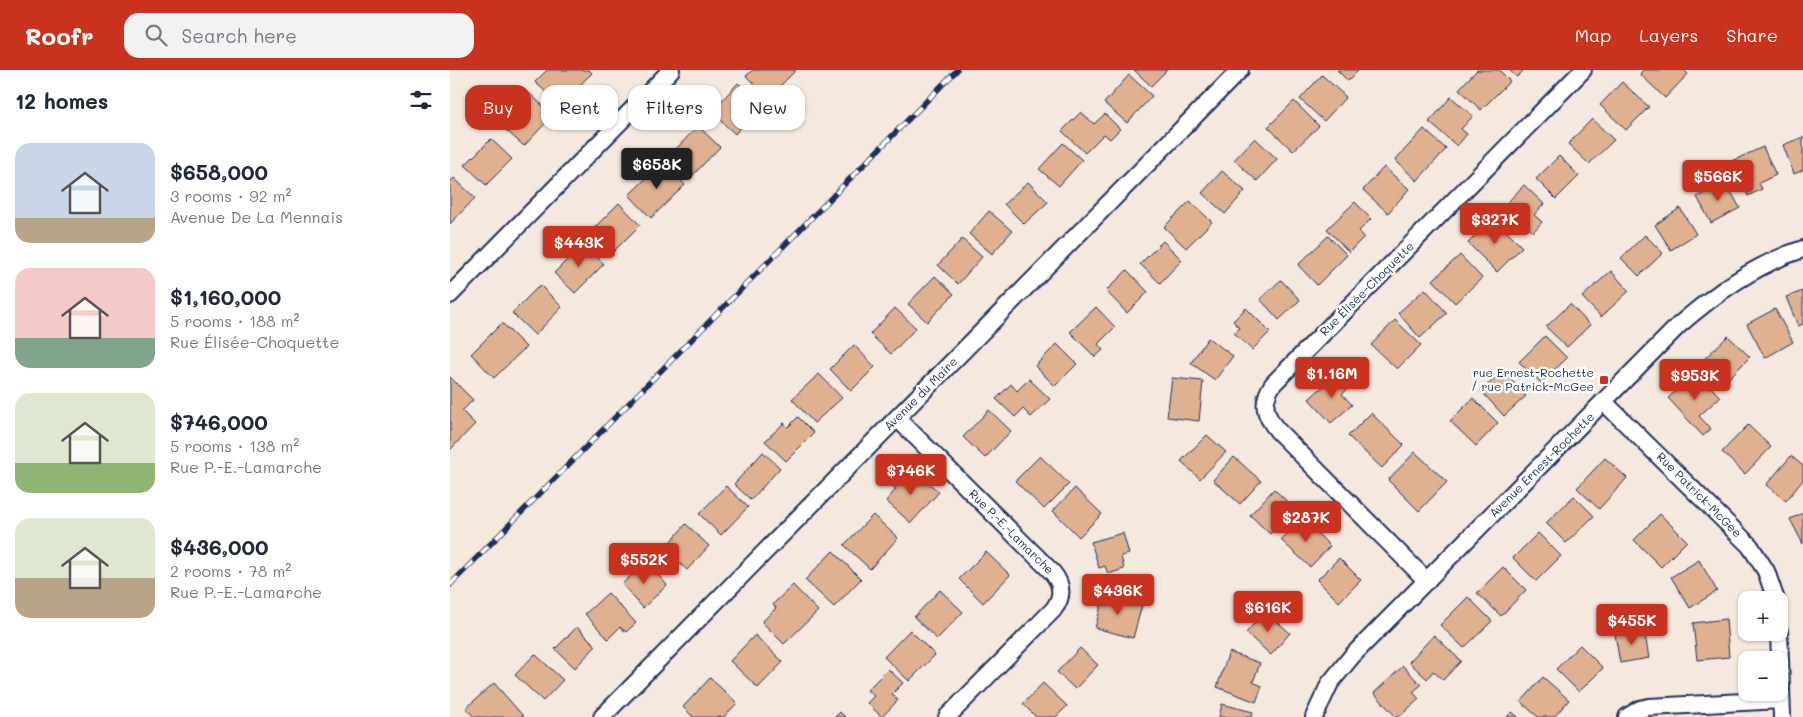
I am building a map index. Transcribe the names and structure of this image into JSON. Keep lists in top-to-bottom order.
{
  "streets": {
    "street": [
      "Rue Élisée-Choquette",
      "Avenue du Maire",
      "Avenue Ernest-Rochette",
      "Rue Patrick-McGee",
      "Rue P.-E.-Lamarche"
    ]
  },
  "crossings": [
    ["Rue Élisée-Choquette", "Avenue Ernest-Rochette"],
    ["Avenue du Maire", "Rue P.-E.-Lamarche"],
    ["Avenue Ernest-Rochette", "Rue Patrick-McGee"]
  ],
  "places": {
    "transit": ["rue Ernest-Rochette / rue Patrick-McGee"]
  },
  "page": {
    "header": "Roofr",
    "search": "Search here",
    "nav": ["Map", "Layers", "Share"],
    "heading": "12 homes",
    "chip": [
      "Buy",
      "Rent",
      "Filters",
      "New"
    ],
    "list": [
      {
        "name": "$658,000",
        "note": "3 rooms · 92 m² · Avenue De La Mennais"
      },
      {
        "name": "$1,160,000",
        "note": "5 rooms · 188 m² · Rue Élisée-Choquette"
      },
      {
        "name": "$746,000",
        "note": "5 rooms · 138 m² · Rue P.-E.-Lamarche"
      },
      {
        "name": "$436,000",
        "note": "2 rooms · 78 m² · Rue P.-E.-Lamarche"
      }
    ],
    "price": [
      "$658K",
      "$566K",
      "$327K",
      "$443K",
      "$1.16M",
      "$953K",
      "$746K",
      "$287K",
      "$552K",
      "$436K",
      "$616K",
      "$455K"
    ],
    "map_buttons": ["+", "−"]
  }
}
